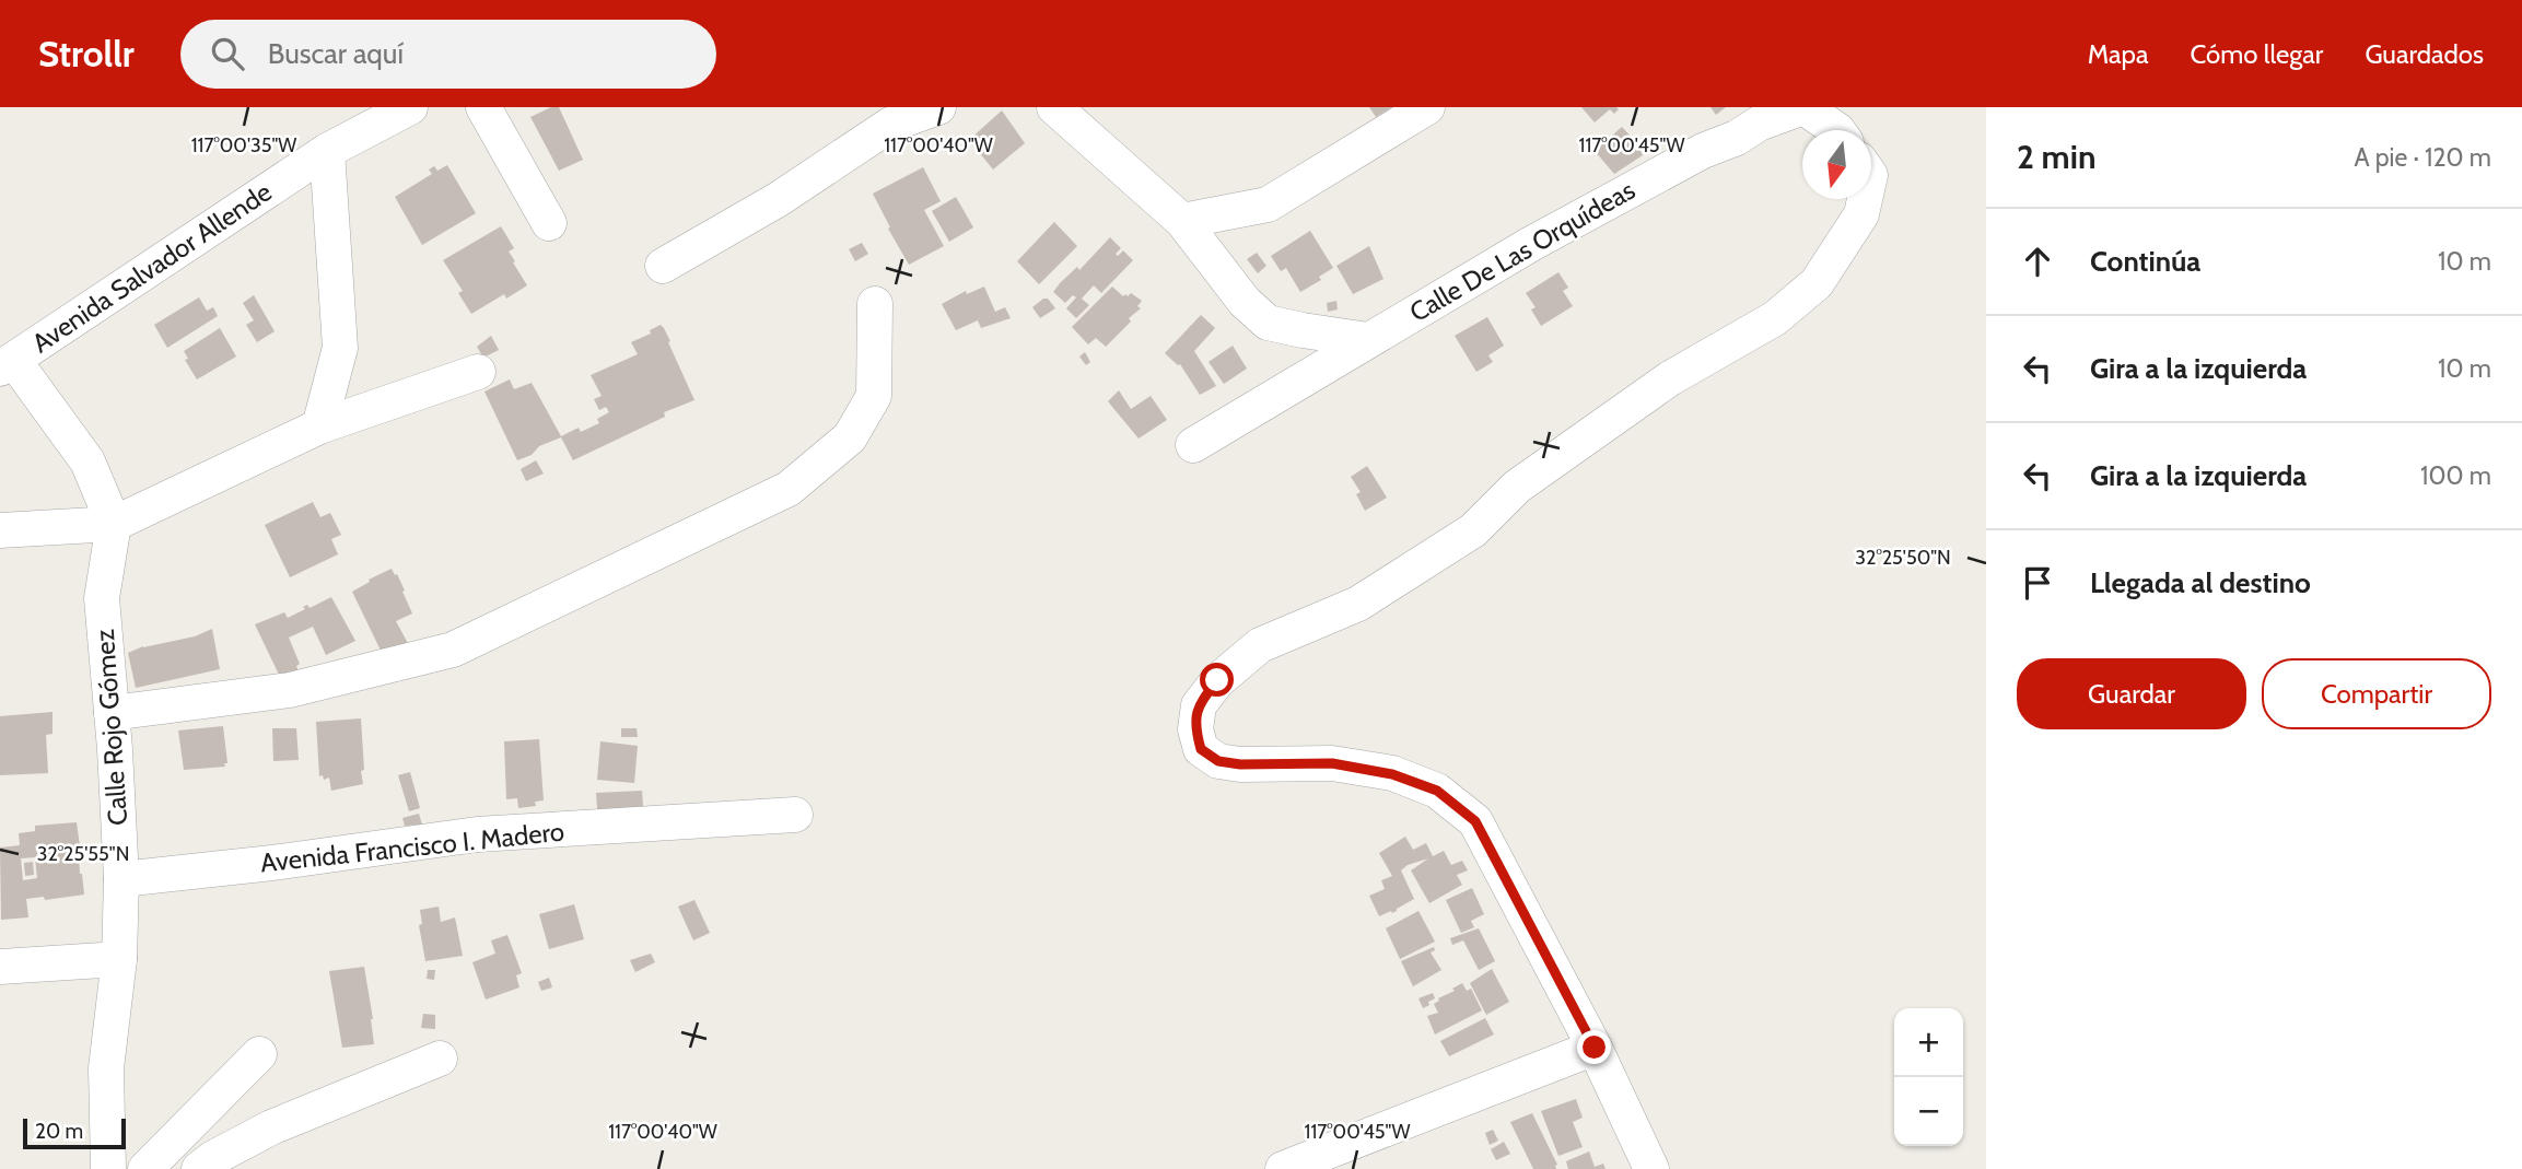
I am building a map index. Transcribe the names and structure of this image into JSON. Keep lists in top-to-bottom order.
{
  "streets": {
    "street": [
      "Calle De Las Orquídeas",
      "Avenida Salvador Allende",
      "Calle Rojo Gómez",
      "Avenida Francisco I. Madero"
    ]
  },
  "crossings": [
    ["Calle Rojo Gómez", "Avenida Francisco I. Madero"]
  ],
  "scale_bar": "20 m",
  "north": "bottom",
  "page": {
    "header": "Strollr",
    "search": "Buscar aquí",
    "nav": ["Mapa", "Cómo llegar", "Guardados"],
    "heading": ["2 min", "A pie · 120 m"],
    "list": [
      ["Continúa", "10 m"],
      ["Gira a la izquierda", "10 m"],
      ["Gira a la izquierda", "100 m"],
      "Llegada al destino"
    ],
    "buttons": ["Guardar", "Compartir"],
    "map_buttons": ["+", "−"],
    "scale": "20 m"
  },
  "coordinates": [
    "117°00'35\"W",
    "117°00'40\"W",
    "117°00'45\"W",
    "32°25'50\"N",
    "32°25'55\"N"
  ]
}
